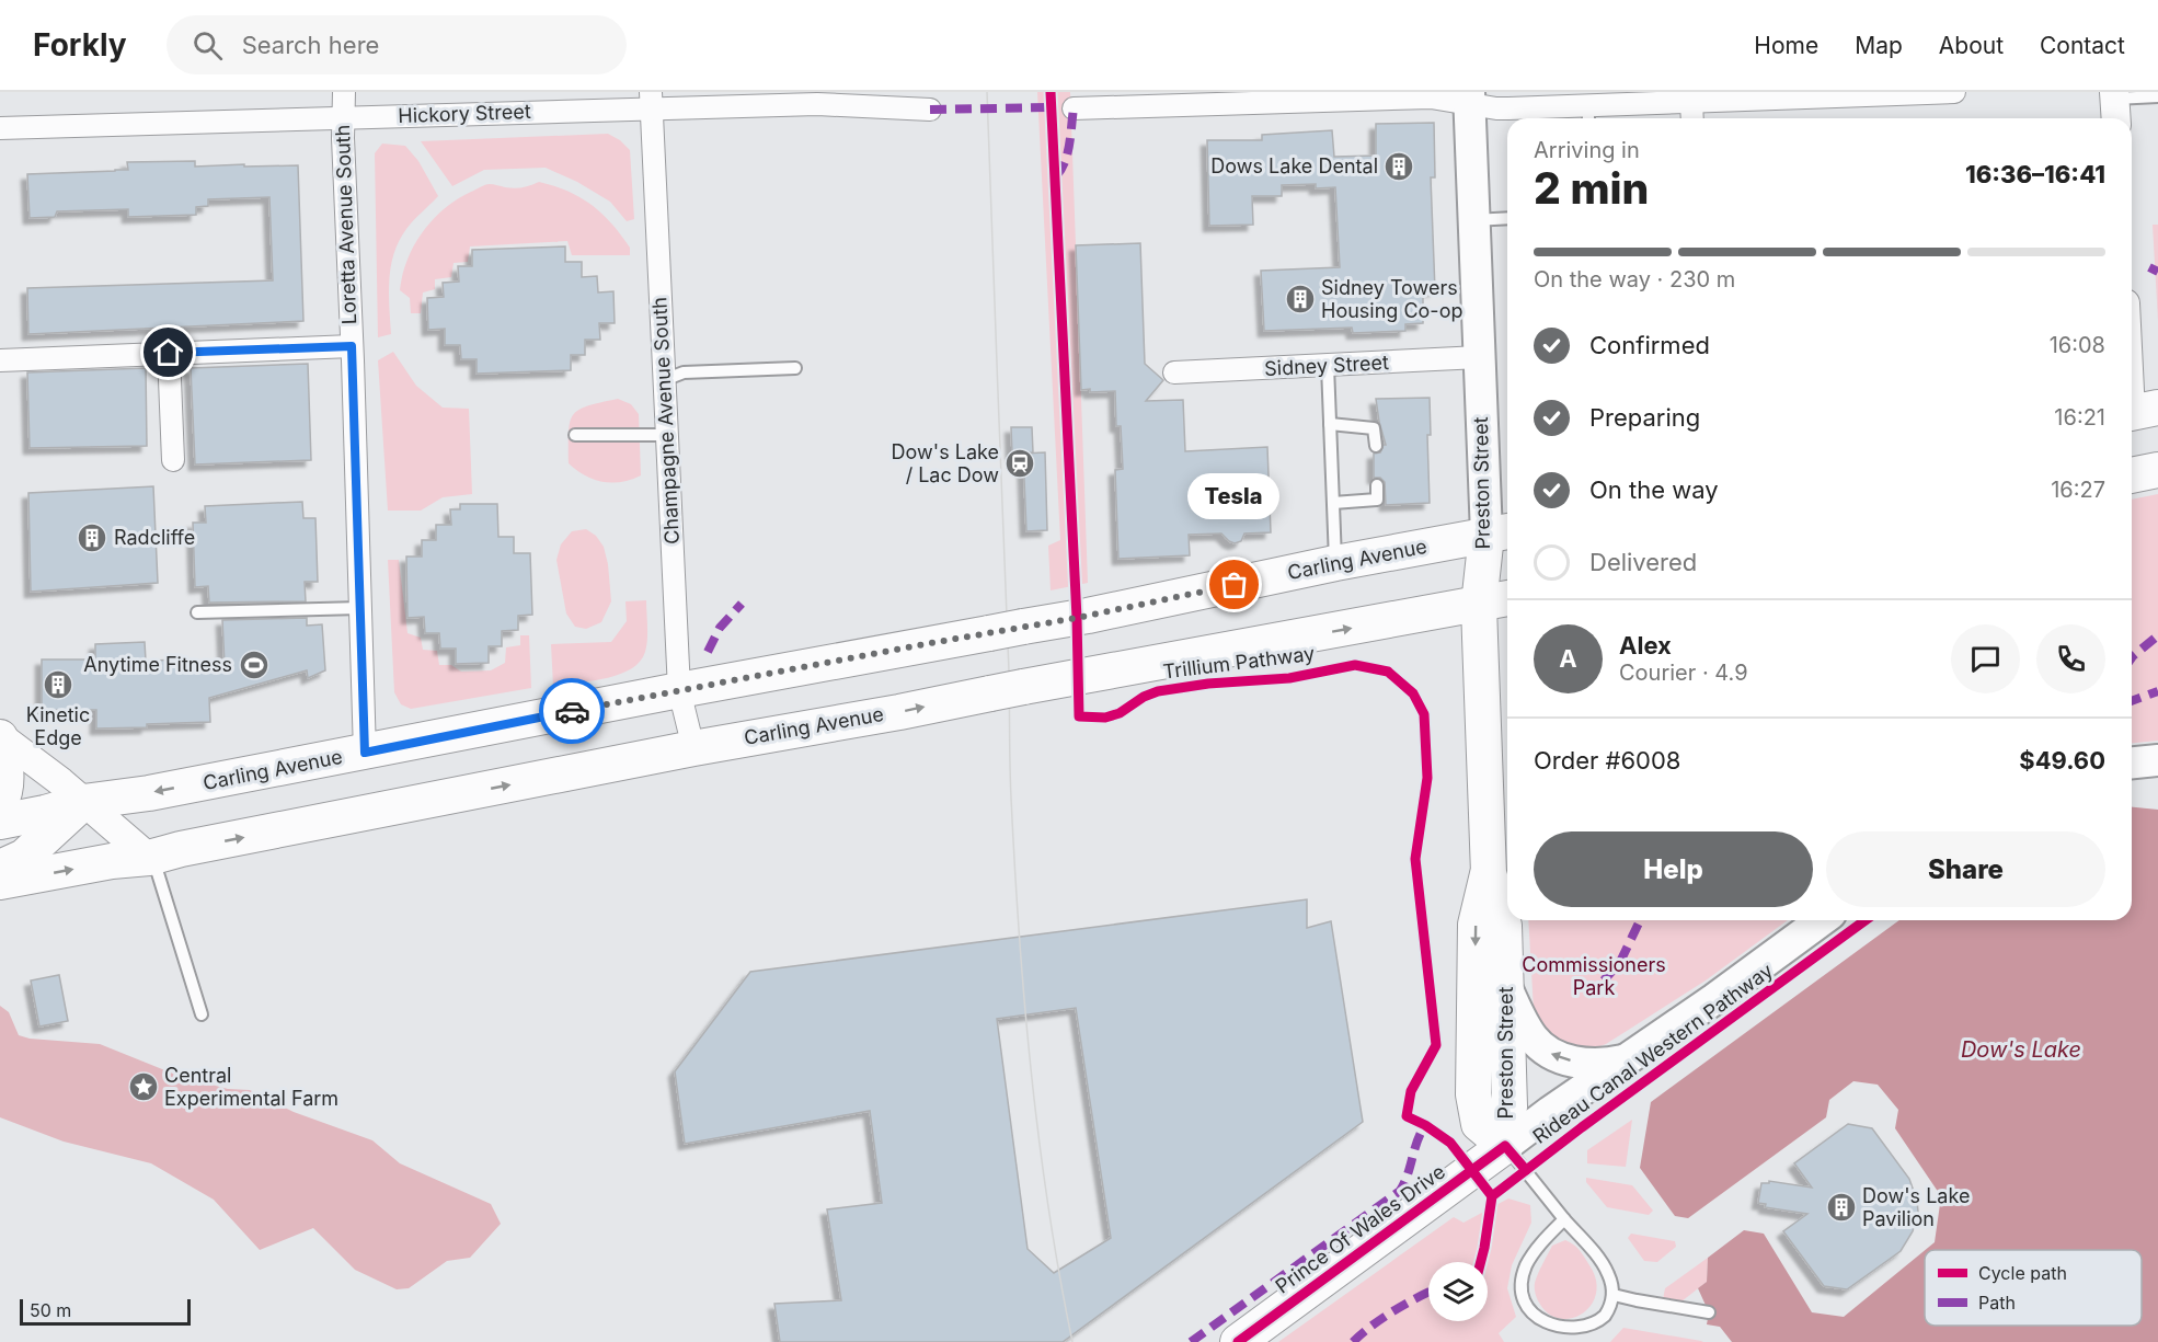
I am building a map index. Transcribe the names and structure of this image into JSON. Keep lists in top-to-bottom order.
{
  "streets": {
    "main road": ["Preston Street", "Carling Avenue", "Prince Of Wales Drive"],
    "street": [
      "Hickory Street",
      "Loretta Avenue South",
      "Sidney Street",
      "Champagne Avenue South"
    ],
    "cycle path": ["Trillium Pathway", "Rideau Canal Western Pathway"]
  },
  "crossings": [
    ["Hickory Street", "Loretta Avenue South"],
    ["Hickory Street", "Champagne Avenue South"],
    ["Loretta Avenue South", "Carling Avenue"],
    ["Sidney Street", "Preston Street"],
    ["Champagne Avenue South", "Carling Avenue"],
    ["Preston Street", "Carling Avenue"],
    ["Preston Street", "Prince Of Wales Drive"]
  ],
  "water": ["Dow's Lake"],
  "parks": ["Commissioners Park"],
  "places": {
    "building": [
      "Dows Lake Dental",
      "Sidney Towers Housing Co-op",
      "Radcliffe",
      "Kinetic Edge",
      "Dow's Lake Pavilion"
    ],
    "station": ["Dow's Lake / Lac Dow"],
    "other": ["Tesla"],
    "sports": ["Anytime Fitness"],
    "place": ["Central Experimental Farm"]
  },
  "legend": ["Cycle path", "Path"],
  "scale_bar": "50 m",
  "page": {
    "header": "Forkly",
    "search": "Search here",
    "nav": [
      "Home",
      "Map",
      "About",
      "Contact"
    ],
    "heading": ["2 min", "Arriving in", "16:36–16:41"],
    "panel": [
      "Alex",
      "Courier · 4.9",
      "Order #6008",
      "$49.60"
    ],
    "bar": "On the way · 230 m",
    "list": [
      ["Confirmed", "16:08"],
      ["Preparing", "16:21"],
      ["On the way", "16:27"],
      "Delivered"
    ],
    "bubble": "Tesla",
    "round": "A",
    "buttons": ["Help", "Share"],
    "scale": "50 m"
  }
}
